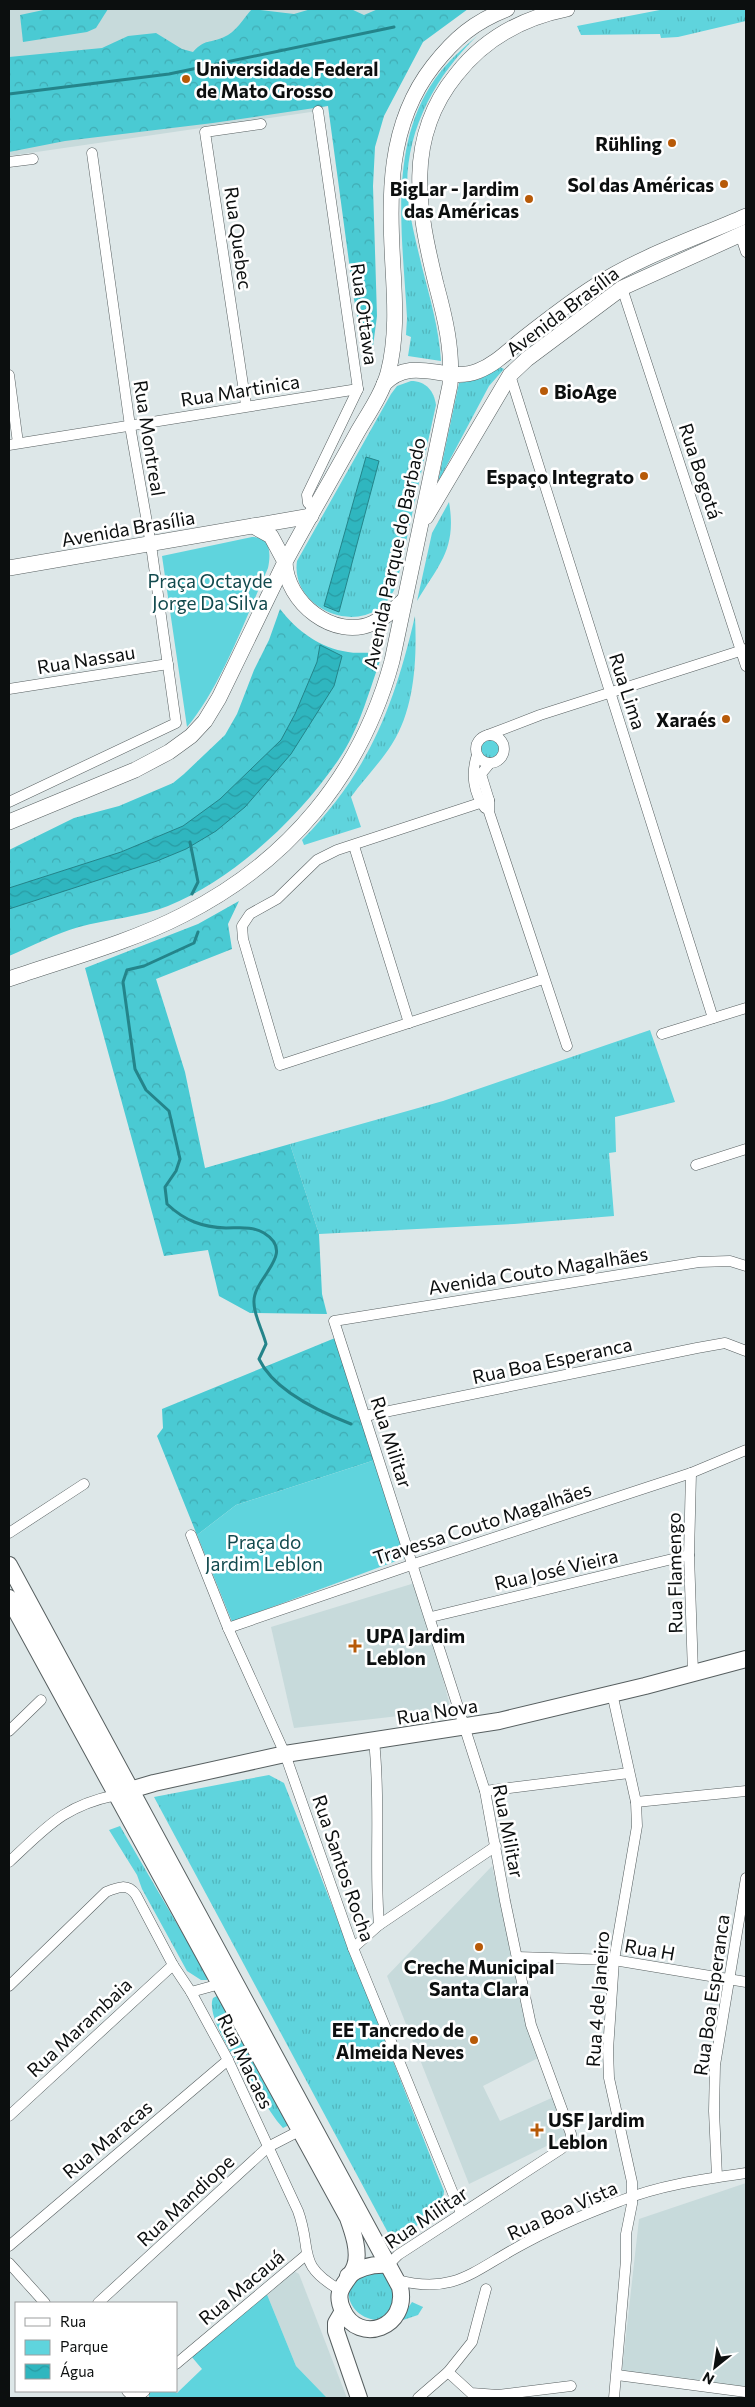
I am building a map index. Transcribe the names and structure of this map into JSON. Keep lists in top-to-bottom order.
{
  "streets": {
    "main road": ["Avenida Brasília", "Avenida Parque do Barbado", "Rua Nova"],
    "street": [
      "Rua Quebec",
      "Rua Ottawa",
      "Rua Martinica",
      "Rua Montreal",
      "Rua Bogotá",
      "Rua Nassau",
      "Rua Lima",
      "Avenida Couto Magalhães",
      "Rua Boa Esperanca",
      "Rua Militar",
      "Travessa Couto Magalhães",
      "Rua José Vieira",
      "Rua Flamengo",
      "Rua Santos Rocha",
      "Rua H",
      "Rua 4 de Janeiro",
      "Rua Marambaia",
      "Rua Macaes",
      "Rua Maracas",
      "Rua Mandiope",
      "Rua Boa Vista",
      "Rua Macauá"
    ]
  },
  "crossings": [
    ["Rua Quebec", "Rua Martinica"],
    ["Avenida Brasília", "Rua Ottawa"],
    ["Avenida Brasília", "Rua Montreal"],
    ["Avenida Brasília", "Rua Bogotá"],
    ["Avenida Brasília", "Avenida Parque do Barbado"],
    ["Avenida Brasília", "Rua Lima"],
    ["Rua Ottawa", "Rua Martinica"],
    ["Rua Martinica", "Rua Montreal"],
    ["Rua Montreal", "Rua Nassau"],
    ["Avenida Couto Magalhães", "Rua Militar"],
    ["Rua Boa Esperanca", "Rua Militar"],
    ["Rua Boa Esperanca", "Rua H"],
    ["Rua Boa Esperanca", "Rua Boa Vista"],
    ["Rua Militar", "Travessa Couto Magalhães"],
    ["Rua Militar", "Rua José Vieira"],
    ["Rua Militar", "Rua Nova"],
    ["Rua Militar", "Rua Santos Rocha"],
    ["Rua Militar", "Rua H"],
    ["Rua Militar", "Rua Boa Vista"],
    ["Travessa Couto Magalhães", "Rua Flamengo"],
    ["Travessa Couto Magalhães", "Rua Santos Rocha"],
    ["Rua José Vieira", "Rua Flamengo"],
    ["Rua Flamengo", "Rua Nova"],
    ["Rua Nova", "Rua Santos Rocha"],
    ["Rua Nova", "Rua 4 de Janeiro"],
    ["Rua H", "Rua 4 de Janeiro"],
    ["Rua 4 de Janeiro", "Rua Boa Vista"],
    ["Rua Marambaia", "Rua Macaes"],
    ["Rua Macaes", "Rua Maracas"],
    ["Rua Macaes", "Rua Mandiope"],
    ["Rua Macaes", "Rua Macauá"]
  ],
  "parks": ["Praça Octayde Jorge Da Silva", "Praça do Jardim Leblon"],
  "places": {
    "other": [
      "Universidade Federal de Mato Grosso",
      "Rühling",
      "Sol das Américas",
      "BigLar - Jardim das Américas",
      "BioAge",
      "Espaço Integrato",
      "Xaraés",
      "Creche Municipal Santa Clara",
      "EE Tancredo de Almeida Neves"
    ],
    "health": ["UPA Jardim Leblon", "USF Jardim Leblon"]
  },
  "legend": ["Rua", "Parque", "Água"],
  "north": "bottom left"
}
